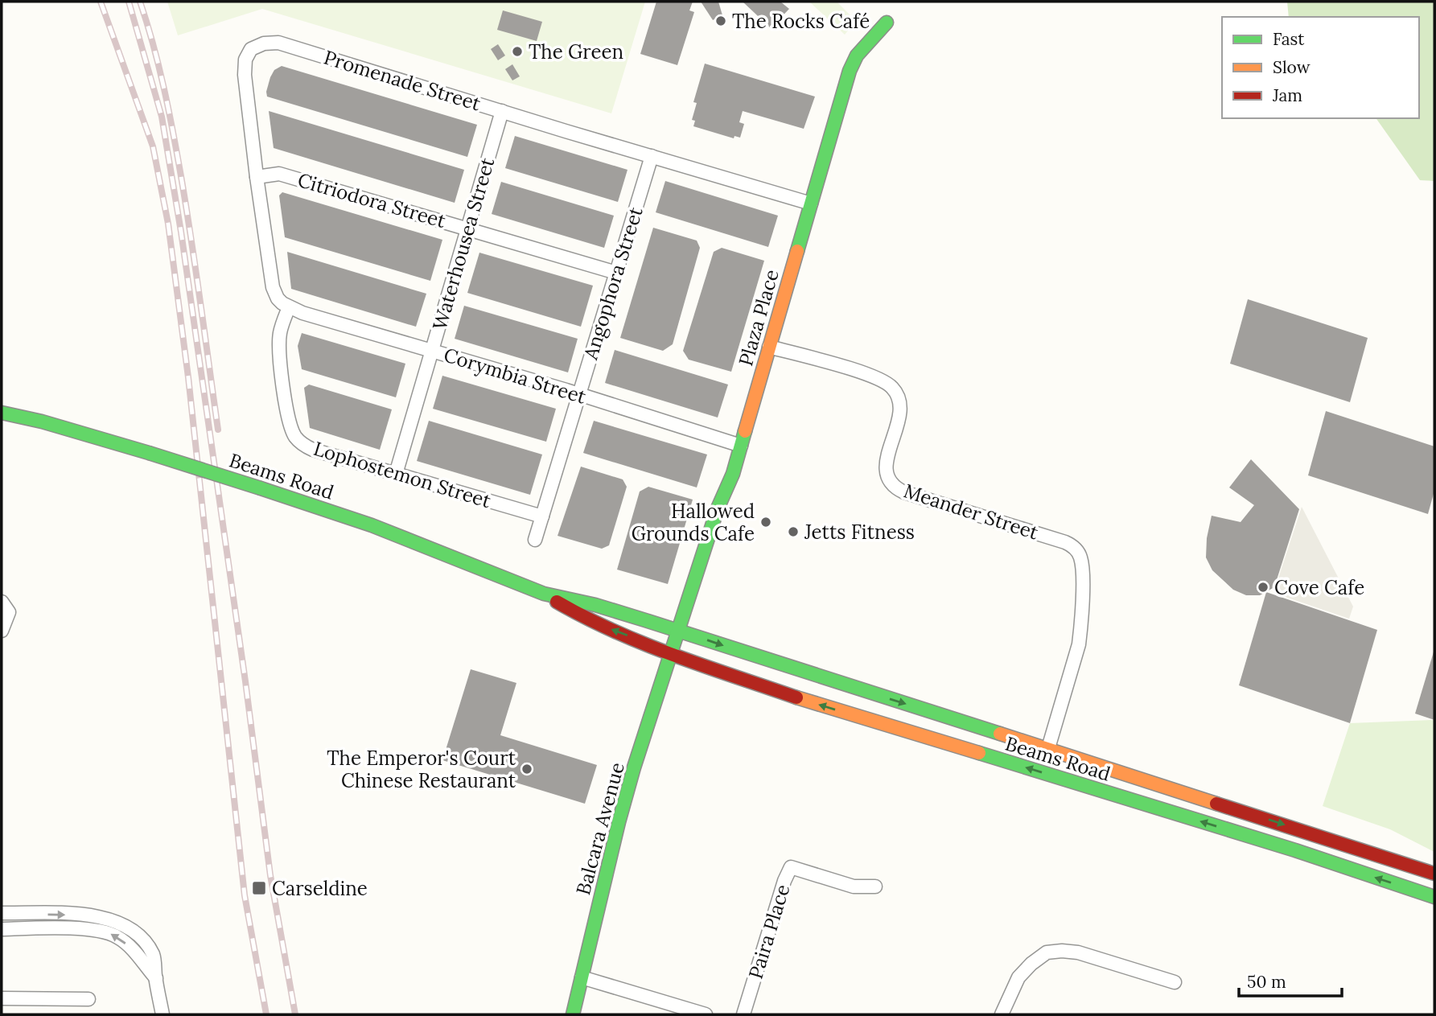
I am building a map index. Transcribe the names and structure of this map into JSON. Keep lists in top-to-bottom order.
{
  "streets": {
    "main road": ["Plaza Place", "Beams Road", "Balcara Avenue"],
    "street": [
      "Promenade Street",
      "Citriodora Street",
      "Waterhousea Street",
      "Angophora Street",
      "Corymbia Street",
      "Lophostemon Street",
      "Meander Street",
      "Paira Place"
    ]
  },
  "crossings": [
    ["Promenade Street", "Citriodora Street"],
    ["Promenade Street", "Waterhousea Street"],
    ["Promenade Street", "Angophora Street"],
    ["Promenade Street", "Plaza Place"],
    ["Promenade Street", "Corymbia Street"],
    ["Promenade Street", "Lophostemon Street"],
    ["Citriodora Street", "Waterhousea Street"],
    ["Citriodora Street", "Angophora Street"],
    ["Waterhousea Street", "Corymbia Street"],
    ["Waterhousea Street", "Lophostemon Street"],
    ["Angophora Street", "Corymbia Street"],
    ["Angophora Street", "Lophostemon Street"],
    ["Plaza Place", "Corymbia Street"],
    ["Plaza Place", "Beams Road"],
    ["Plaza Place", "Meander Street"],
    ["Corymbia Street", "Lophostemon Street"],
    ["Beams Road", "Meander Street"],
    ["Beams Road", "Balcara Avenue"]
  ],
  "places": {
    "other": [
      "The Rocks Café",
      "The Green",
      "Hallowed Grounds Cafe",
      "Jetts Fitness",
      "Cove Cafe",
      "The Emperor's Court Chinese Restaurant"
    ],
    "transit": ["Carseldine"]
  },
  "legend": ["Fast", "Slow", "Jam"],
  "scale_bar": "50 m"
}
